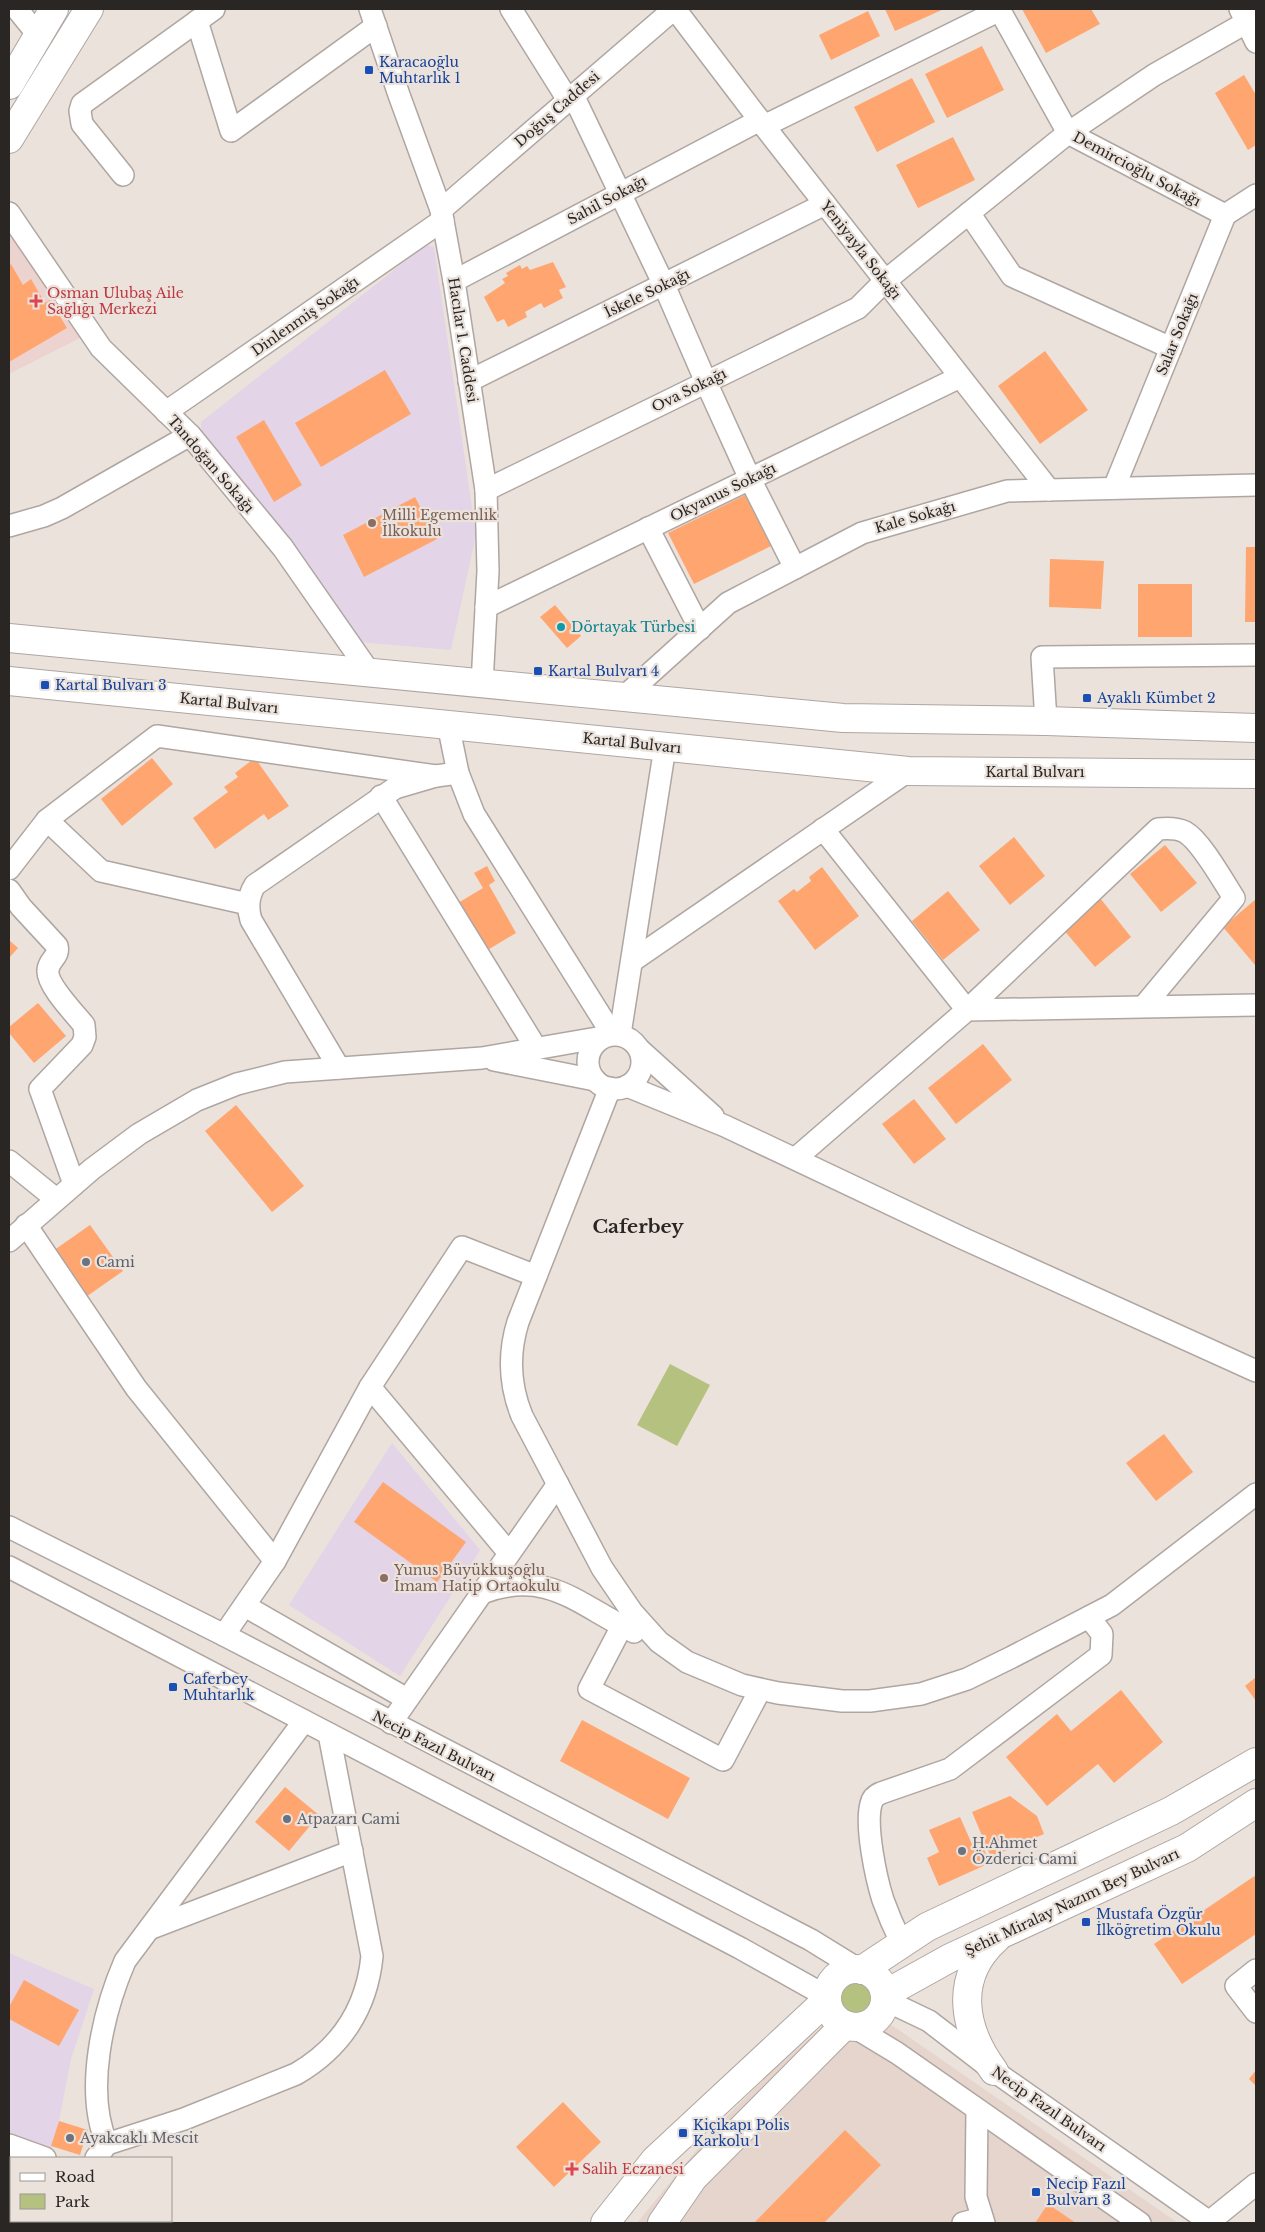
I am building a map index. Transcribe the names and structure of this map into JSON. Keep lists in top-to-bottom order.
{
  "streets": {
    "main road": ["Kartal Bulvarı", "Şehit Miralay Nazım Bey Bulvarı"],
    "street": [
      "Doğuş Caddesi",
      "Demircioğlu Sokağı",
      "Sahil Sokağı",
      "Yeniyayla Sokağı",
      "İskele Sokağı",
      "Dinlenmiş Sokağı",
      "Salar Sokağı",
      "Hacılar 1. Caddesi",
      "Ova Sokağı",
      "Tandoğan Sokağı",
      "Okyanus Sokağı",
      "Kale Sokağı",
      "Necip Fazıl Bulvarı"
    ]
  },
  "crossings": [
    ["Doğuş Caddesi", "Yeniyayla Sokağı"],
    ["Doğuş Caddesi", "Dinlenmiş Sokağı"],
    ["Doğuş Caddesi", "Hacılar 1. Caddesi"],
    ["Demircioğlu Sokağı", "Sahil Sokağı"],
    ["Demircioğlu Sokağı", "Salar Sokağı"],
    ["Demircioğlu Sokağı", "Ova Sokağı"],
    ["Sahil Sokağı", "Yeniyayla Sokağı"],
    ["Sahil Sokağı", "Hacılar 1. Caddesi"],
    ["Yeniyayla Sokağı", "İskele Sokağı"],
    ["Yeniyayla Sokağı", "Ova Sokağı"],
    ["Yeniyayla Sokağı", "Okyanus Sokağı"],
    ["Yeniyayla Sokağı", "Kale Sokağı"],
    ["İskele Sokağı", "Hacılar 1. Caddesi"],
    ["Dinlenmiş Sokağı", "Hacılar 1. Caddesi"],
    ["Dinlenmiş Sokağı", "Tandoğan Sokağı"],
    ["Salar Sokağı", "Kale Sokağı"],
    ["Hacılar 1. Caddesi", "Ova Sokağı"],
    ["Hacılar 1. Caddesi", "Okyanus Sokağı"],
    ["Necip Fazıl Bulvarı", "Şehit Miralay Nazım Bey Bulvarı"]
  ],
  "districts": ["Caferbey"],
  "places": {
    "transit": [
      "Karacaoğlu Muhtarlık 1",
      "Kartal Bulvarı 4",
      "Kartal Bulvarı 3",
      "Ayaklı Kümbet 2",
      "Caferbey Muhtarlık",
      "Mustafa Özgür İlköğretim Okulu",
      "Kiçikapı Polis Karkolu 1",
      "Necip Fazıl Bulvarı 3"
    ],
    "health": ["Osman Ulubaş Aile Sağlığı Merkezi", "Salih Eczanesi"],
    "other": [
      "Milli Egemenlik İlkokulu",
      "Dörtayak Türbesi",
      "Cami",
      "Yunus Büyükkuşoğlu İmam Hatip Ortaokulu",
      "Atpazarı Cami",
      "H.Ahmet Özderici Cami",
      "Ayakcaklı Mescit"
    ]
  },
  "legend": ["Road", "Park"]
}
